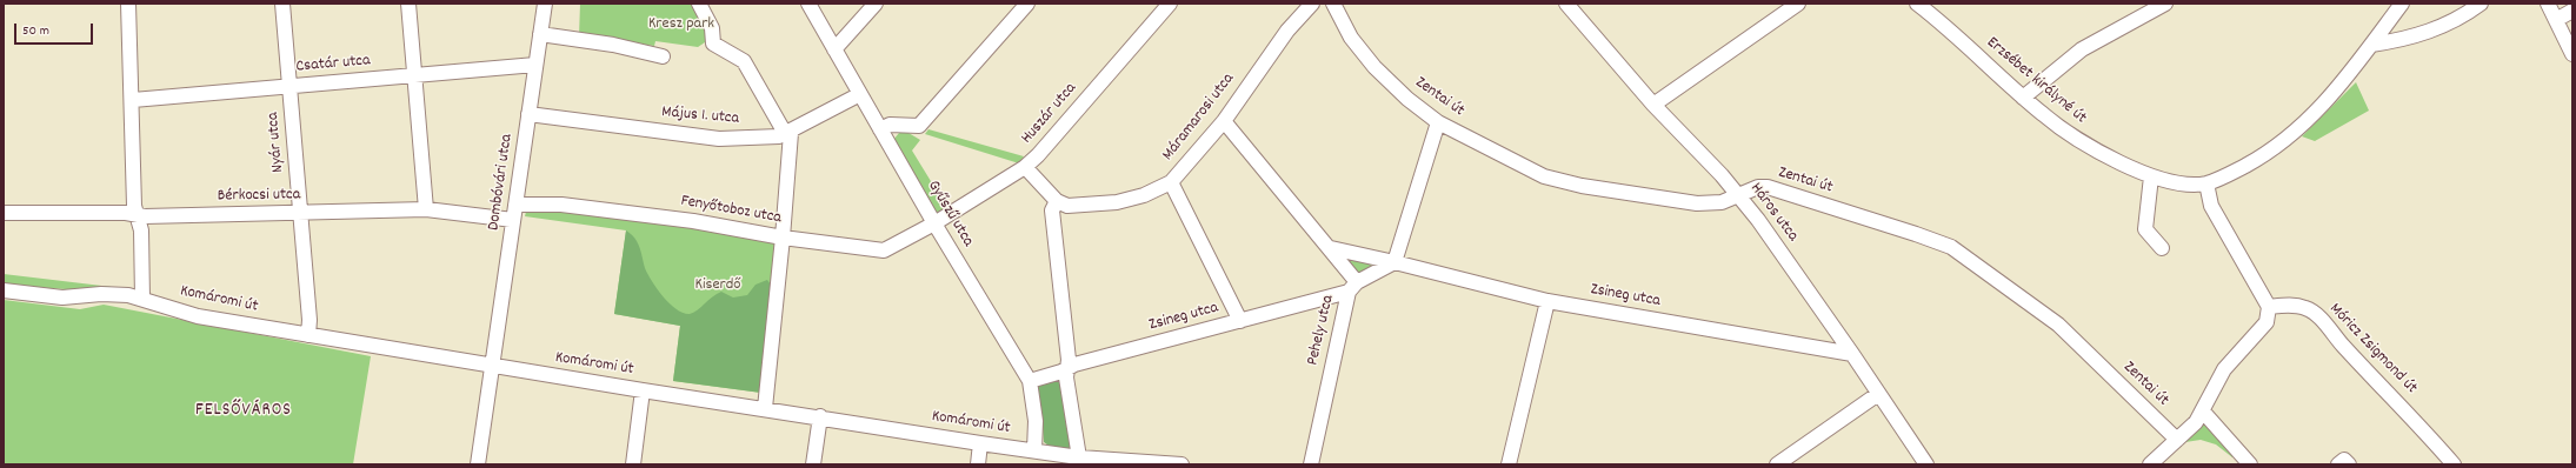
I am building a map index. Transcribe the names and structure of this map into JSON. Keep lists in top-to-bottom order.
{
  "streets": {
    "street": [
      "Csatár utca",
      "Erzsébet királyné út",
      "Zentai út",
      "Huszár utca",
      "Május 1. utca",
      "Máramarosi utca",
      "Nyár utca",
      "Dombóvári utca",
      "Bérkocsi utca",
      "Fenyőtoboz utca",
      "Háros utca",
      "Gyűszű utca",
      "Zsineg utca",
      "Komáromi út",
      "Pehely utca",
      "Móricz Zsigmond út"
    ]
  },
  "crossings": [
    ["Csatár utca", "Nyár utca"],
    ["Csatár utca", "Dombóvári utca"],
    ["Zentai út", "Háros utca"],
    ["Huszár utca", "Fenyőtoboz utca"],
    ["Huszár utca", "Gyűszű utca"],
    ["Május 1. utca", "Dombóvári utca"],
    ["Május 1. utca", "Gyűszű utca"],
    ["Nyár utca", "Bérkocsi utca"],
    ["Nyár utca", "Komáromi út"],
    ["Dombóvári utca", "Bérkocsi utca"],
    ["Dombóvári utca", "Fenyőtoboz utca"],
    ["Dombóvári utca", "Komáromi út"],
    ["Fenyőtoboz utca", "Gyűszű utca"],
    ["Háros utca", "Zsineg utca"],
    ["Gyűszű utca", "Zsineg utca"],
    ["Gyűszű utca", "Komáromi út"],
    ["Zsineg utca", "Pehely utca"]
  ],
  "districts": ["FELSŐVÁROS"],
  "parks": ["Kresz park", "Kiserdő"],
  "scale_bar": "50 m"
}
